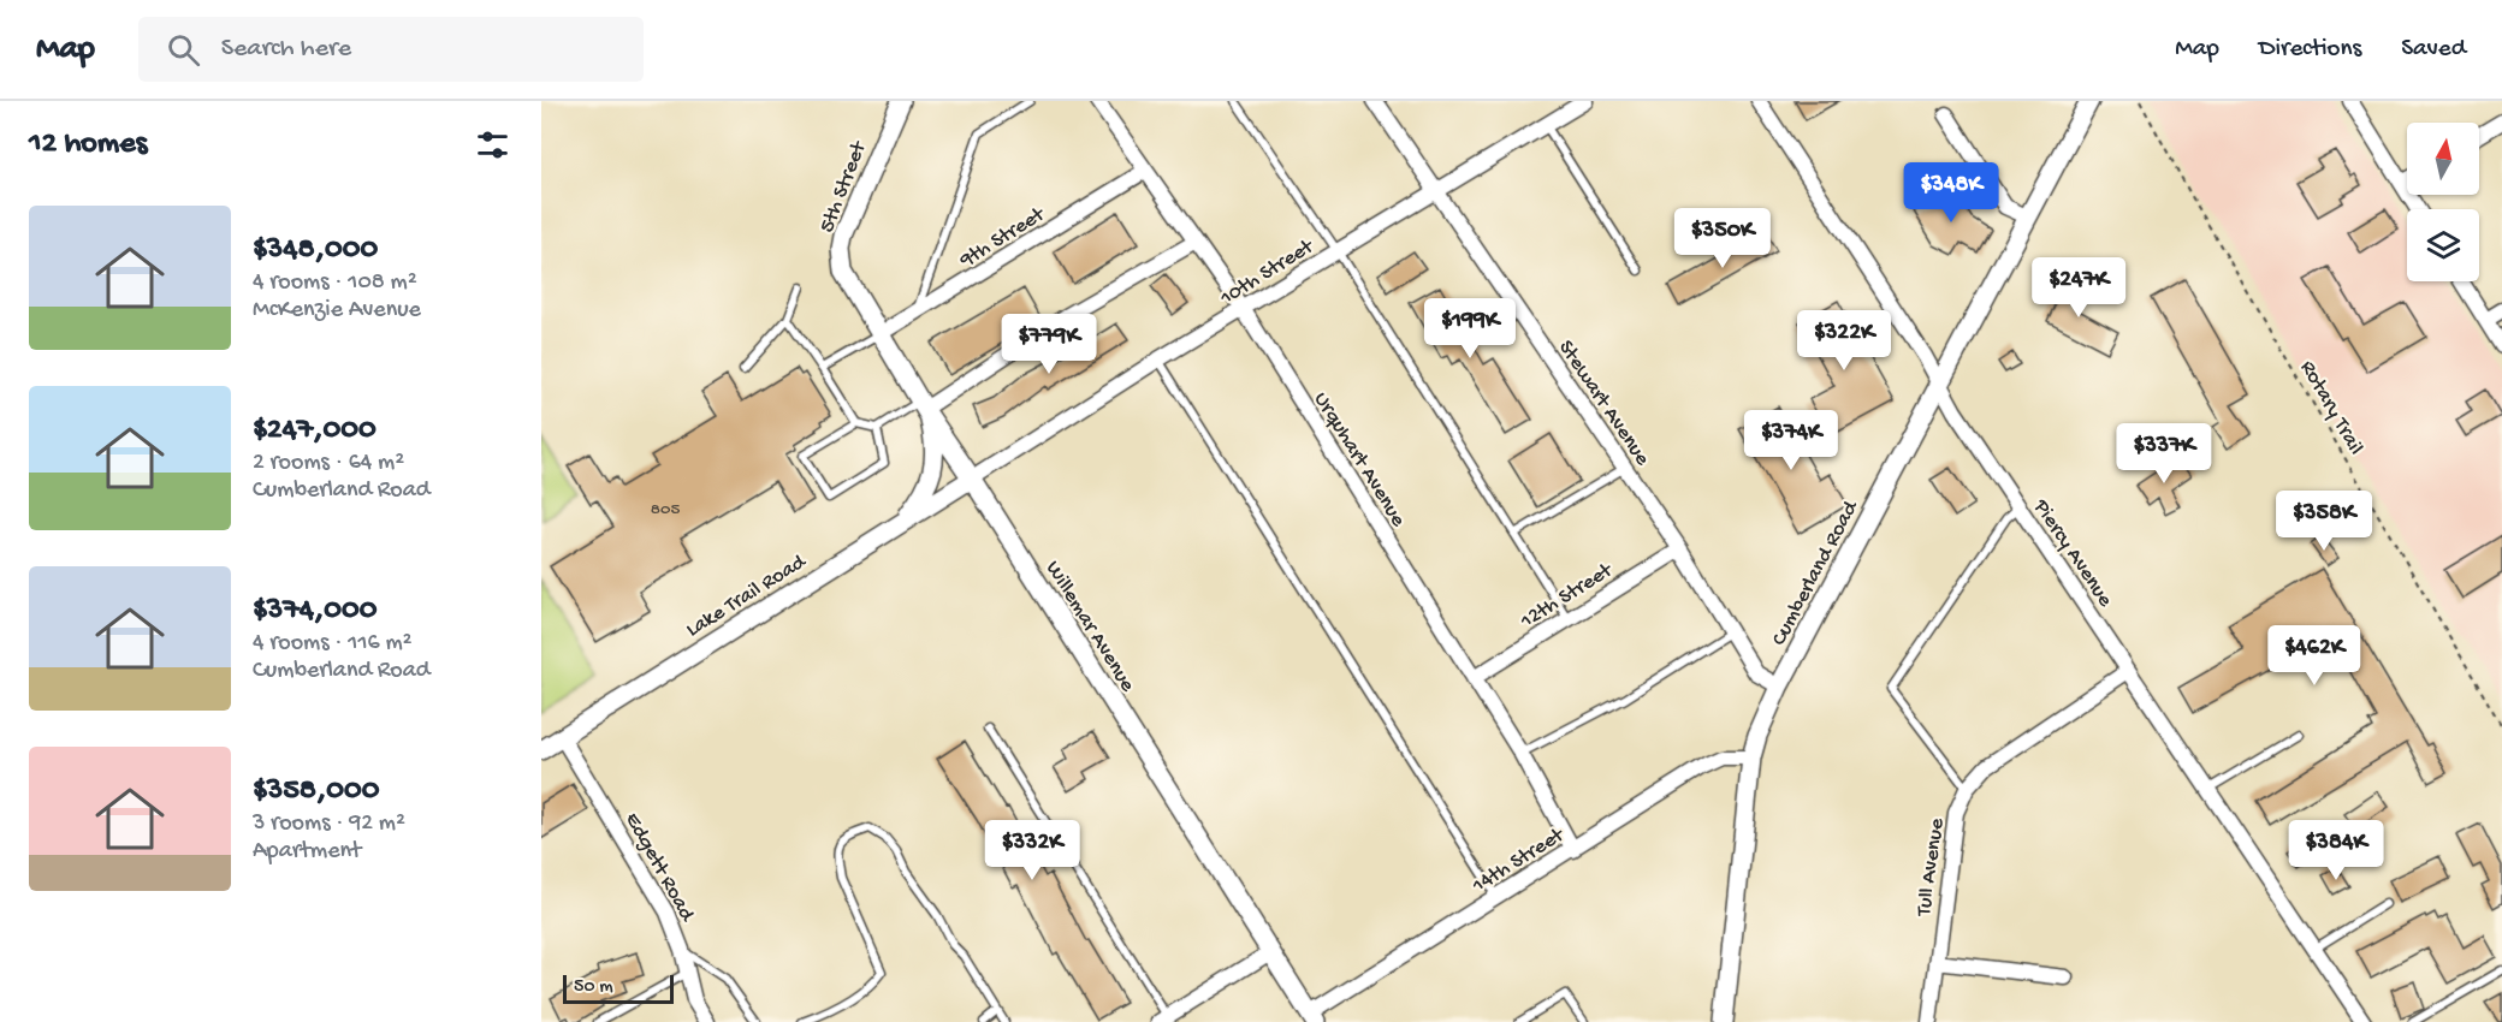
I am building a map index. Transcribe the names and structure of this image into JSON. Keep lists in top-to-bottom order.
{
  "streets": {
    "street": [
      "5th Street",
      "9th Street",
      "10th Street",
      "Stewart Avenue",
      "Urquhart Avenue",
      "Piercy Avenue",
      "Cumberland Road",
      "Lake Trail Road",
      "12th Street",
      "Willemar Avenue",
      "14th Street",
      "Edgett Road",
      "Tull Avenue"
    ],
    "path": ["Rotary Trail"]
  },
  "crossings": [
    ["5th Street", "Willemar Avenue"],
    ["9th Street", "Urquhart Avenue"],
    ["9th Street", "Willemar Avenue"],
    ["10th Street", "Stewart Avenue"],
    ["10th Street", "Urquhart Avenue"],
    ["10th Street", "Lake Trail Road"],
    ["10th Street", "Willemar Avenue"],
    ["Stewart Avenue", "Cumberland Road"],
    ["Stewart Avenue", "12th Street"],
    ["Urquhart Avenue", "12th Street"],
    ["Urquhart Avenue", "14th Street"],
    ["Piercy Avenue", "Cumberland Road"],
    ["Piercy Avenue", "Tull Avenue"],
    ["Cumberland Road", "14th Street"],
    ["Lake Trail Road", "Willemar Avenue"],
    ["Lake Trail Road", "Edgett Road"],
    ["Willemar Avenue", "14th Street"]
  ],
  "house_numbers": ["805"],
  "scale_bar": "50 m",
  "north": "top",
  "page": {
    "header": "Map",
    "search": "Search here",
    "nav": ["Map", "Directions", "Saved"],
    "heading": "12 homes",
    "price": [
      "$348K",
      "$350K",
      "$247K",
      "$199K",
      "$322K",
      "$779K",
      "$374K",
      "$337K",
      "$358K",
      "$462K",
      "$332K",
      "$384K"
    ],
    "list": [
      {
        "name": "$348,000",
        "note": "4 rooms · 108 m² · McKenzie Avenue"
      },
      {
        "name": "$247,000",
        "note": "2 rooms · 64 m² · Cumberland Road"
      },
      {
        "name": "$374,000",
        "note": "4 rooms · 116 m² · Cumberland Road"
      },
      {
        "name": "$358,000",
        "note": "3 rooms · 92 m² · Apartment"
      }
    ],
    "scale": "50 m"
  }
}
